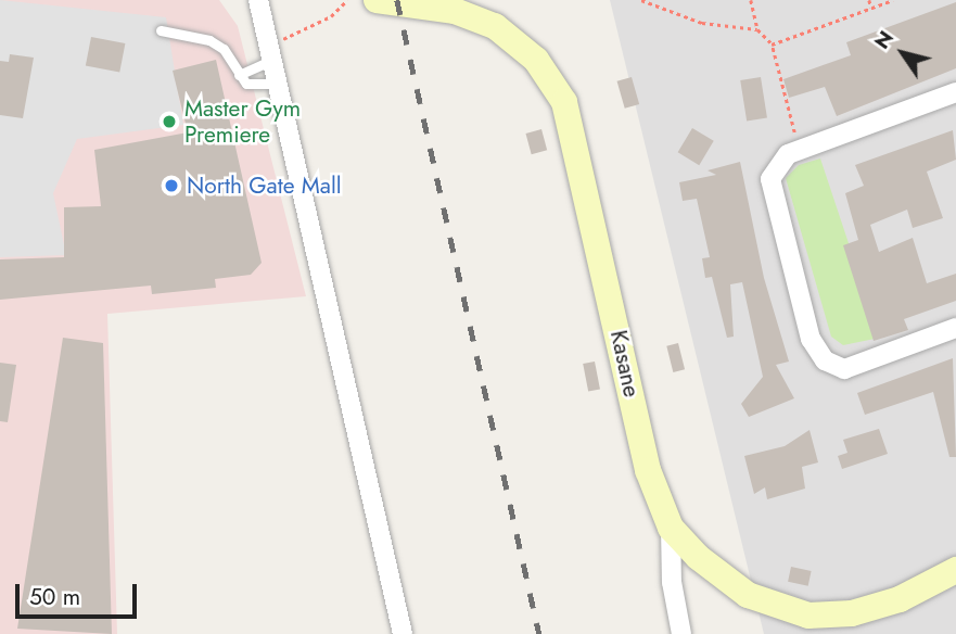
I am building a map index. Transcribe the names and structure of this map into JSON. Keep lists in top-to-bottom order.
{
  "streets": {
    "street": ["Kasane"]
  },
  "places": ["Master Gym Premiere", "North Gate Mall"],
  "scale_bar": "50 m",
  "north": "top left"
}
